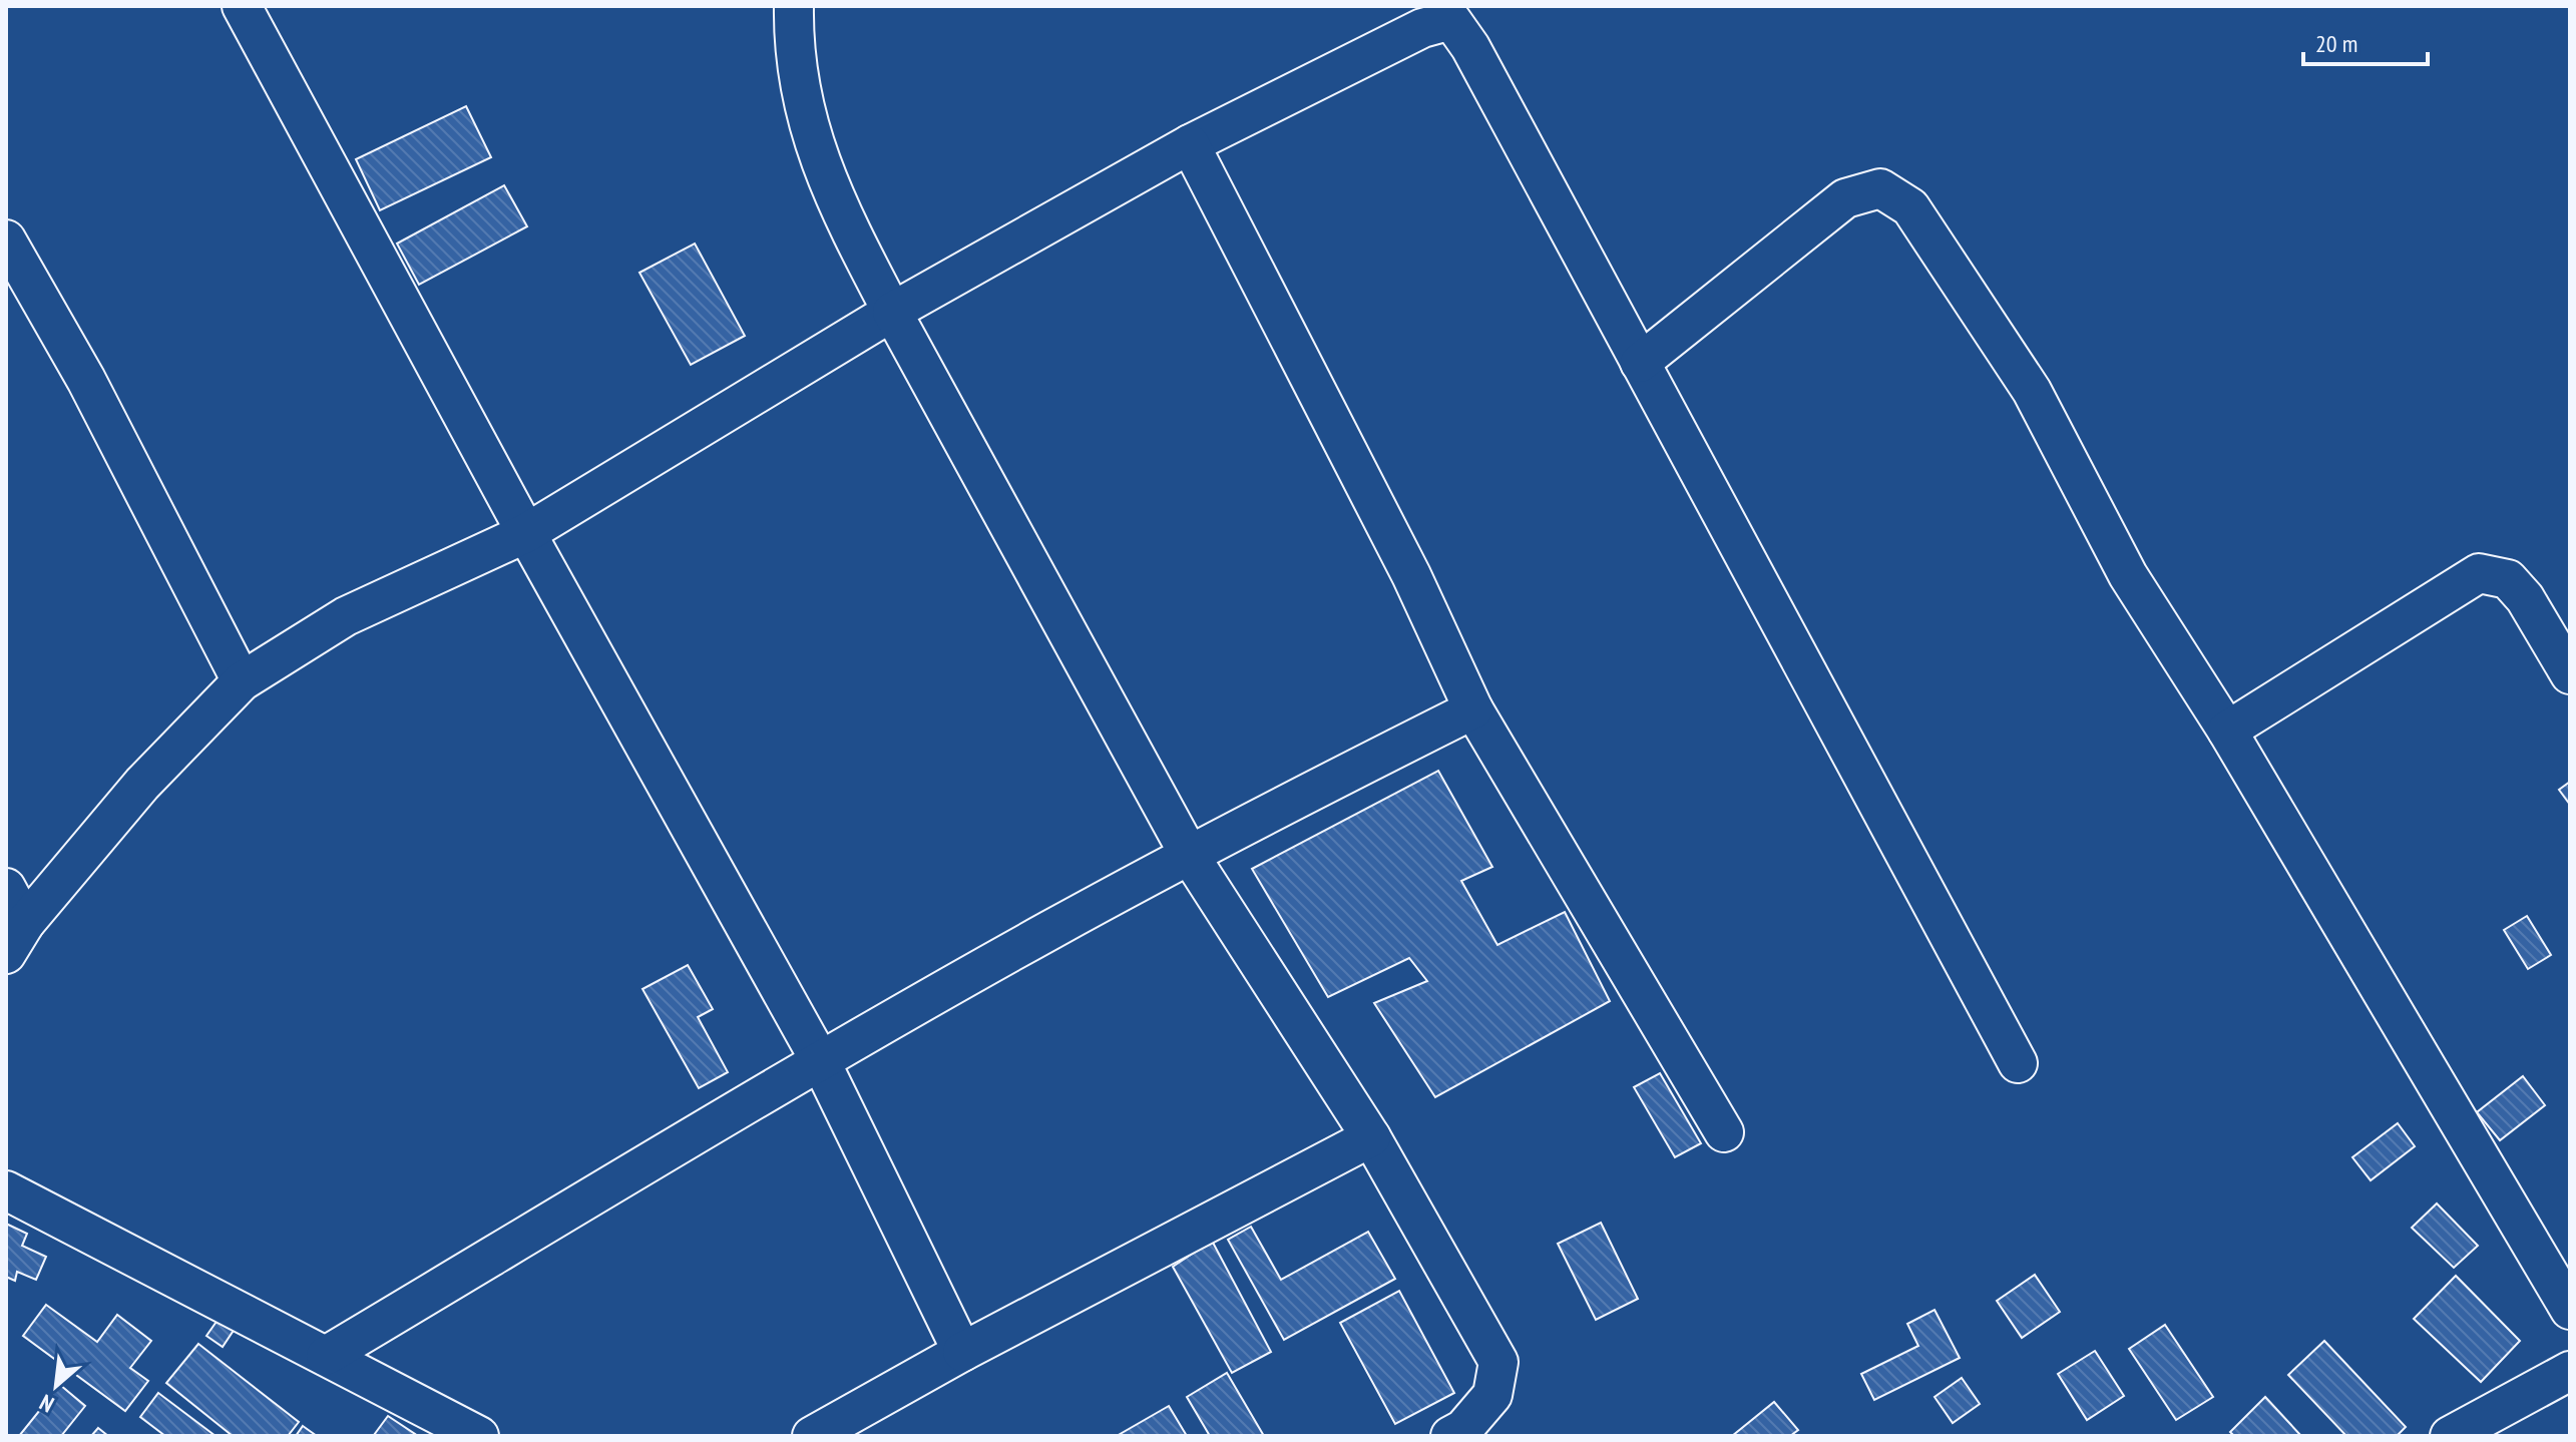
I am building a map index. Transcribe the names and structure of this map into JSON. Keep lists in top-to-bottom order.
{
  "scale_bar": "20 m",
  "north": "bottom left"
}
